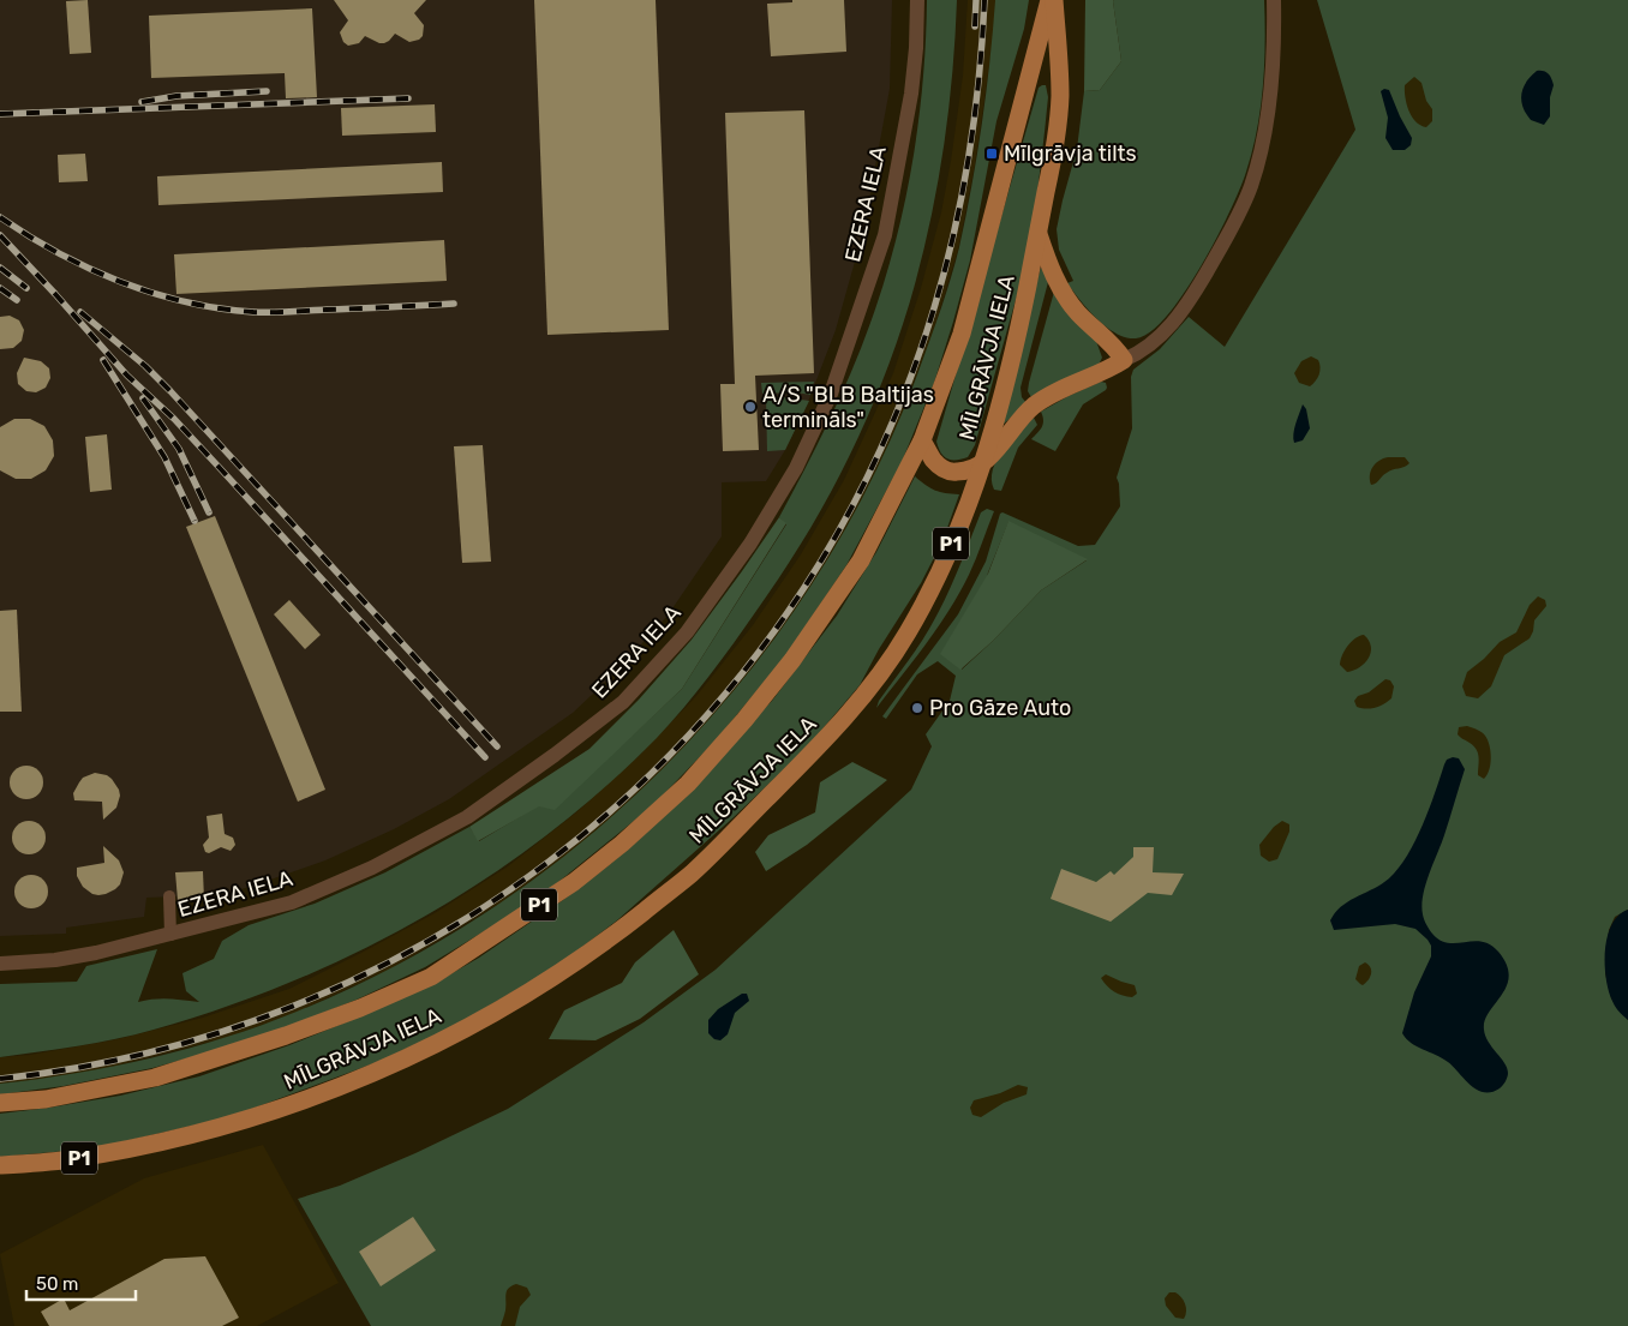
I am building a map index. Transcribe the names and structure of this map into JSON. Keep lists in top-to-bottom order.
{
  "streets": {
    "main road": ["MĪLGRĀVJA IELA", "P1"],
    "street": ["EZERA IELA"]
  },
  "places": {
    "transit": ["Mīlgrāvja tilts"],
    "other": ["A/S \"BLB Baltijas termināls\"", "Pro Gāze Auto"]
  },
  "scale_bar": "50 m"
}
